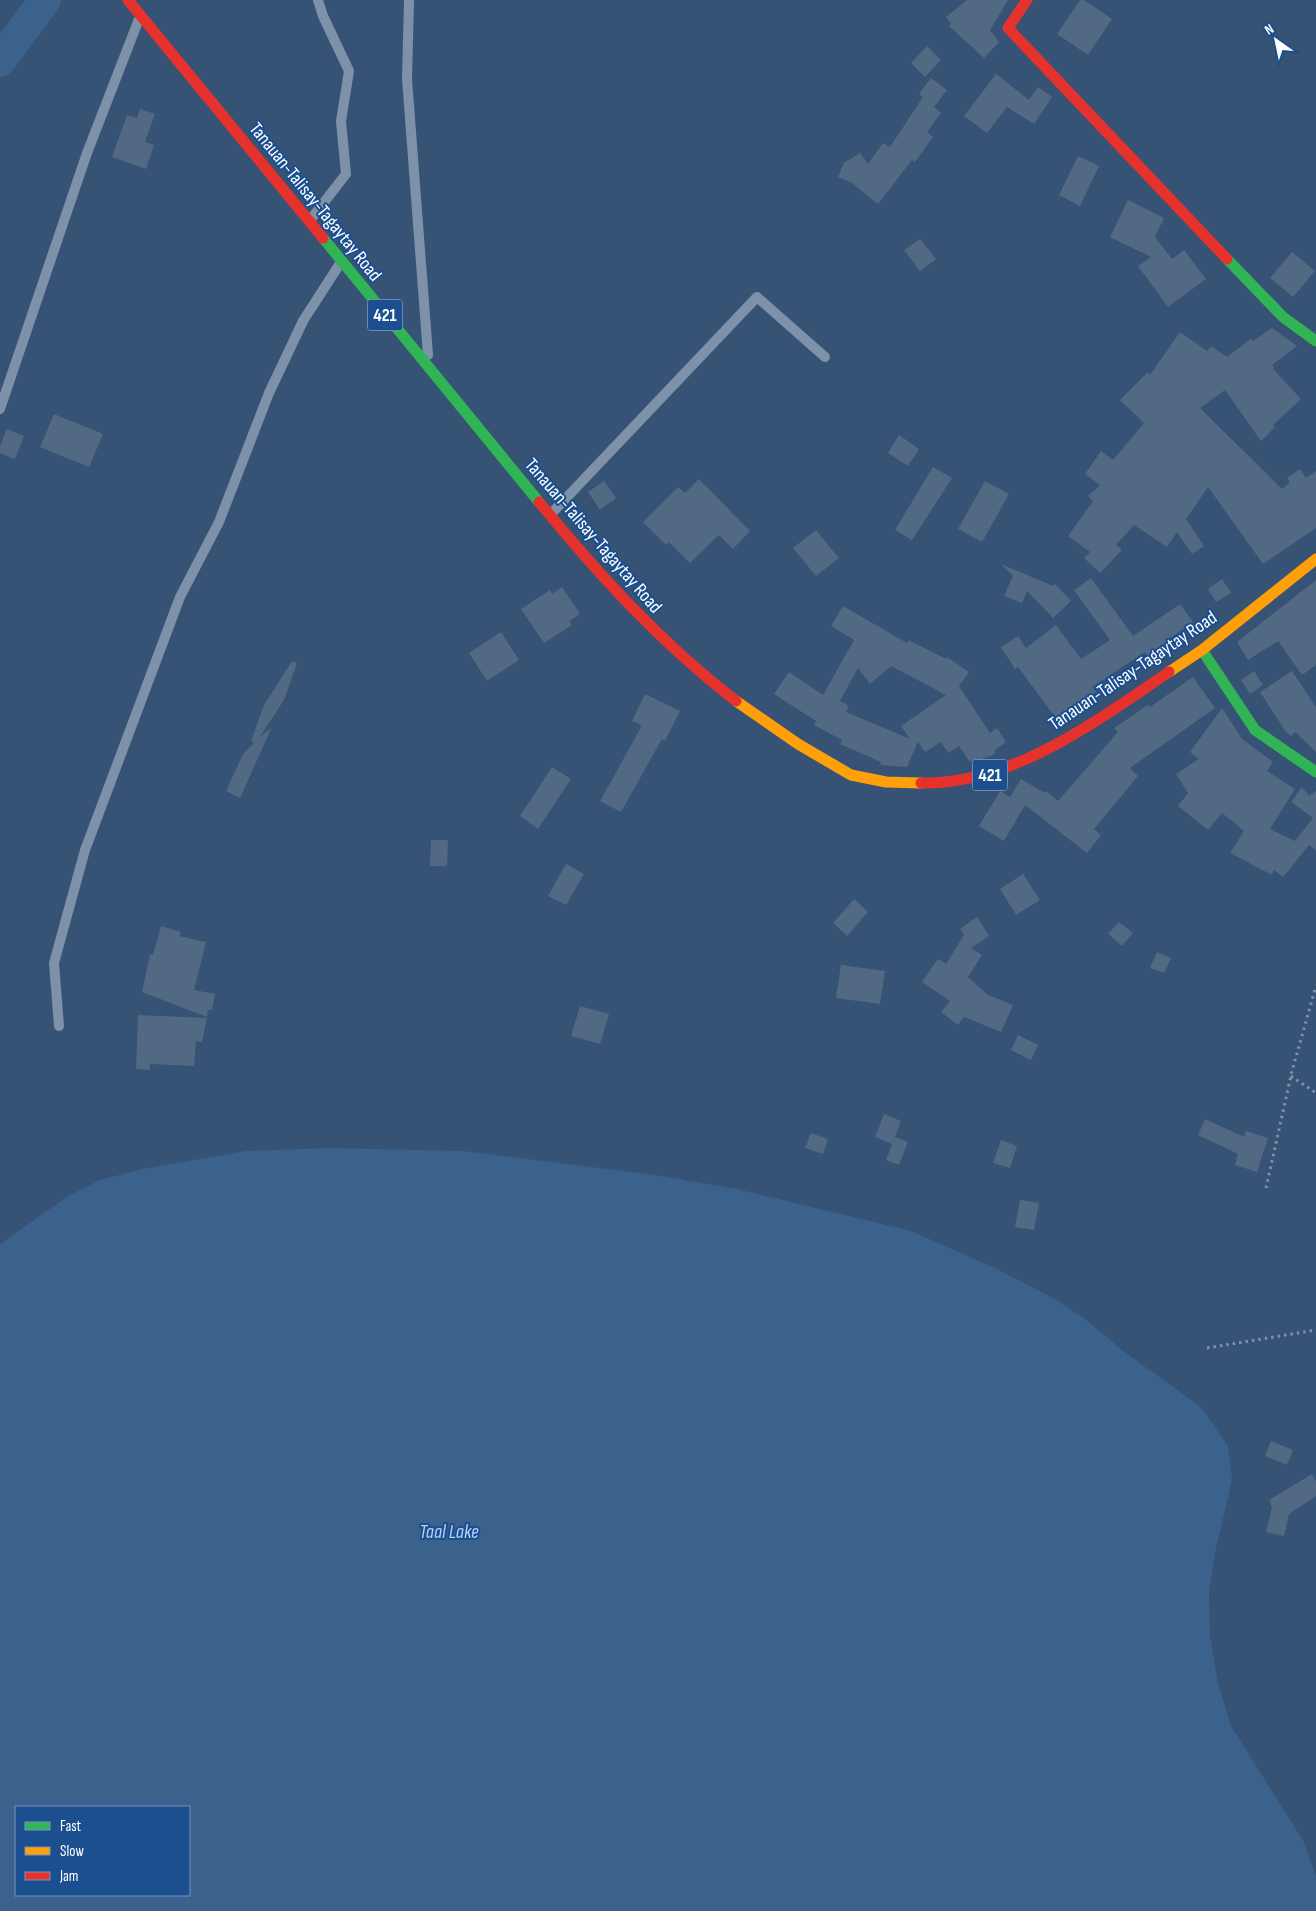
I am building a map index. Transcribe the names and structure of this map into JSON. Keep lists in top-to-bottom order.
{
  "streets": {
    "main road": ["Tanauan-Talisay-Tagaytay Road", "421"]
  },
  "water": ["Taal Lake"],
  "legend": ["Fast", "Slow", "Jam"],
  "north": "top left"
}
